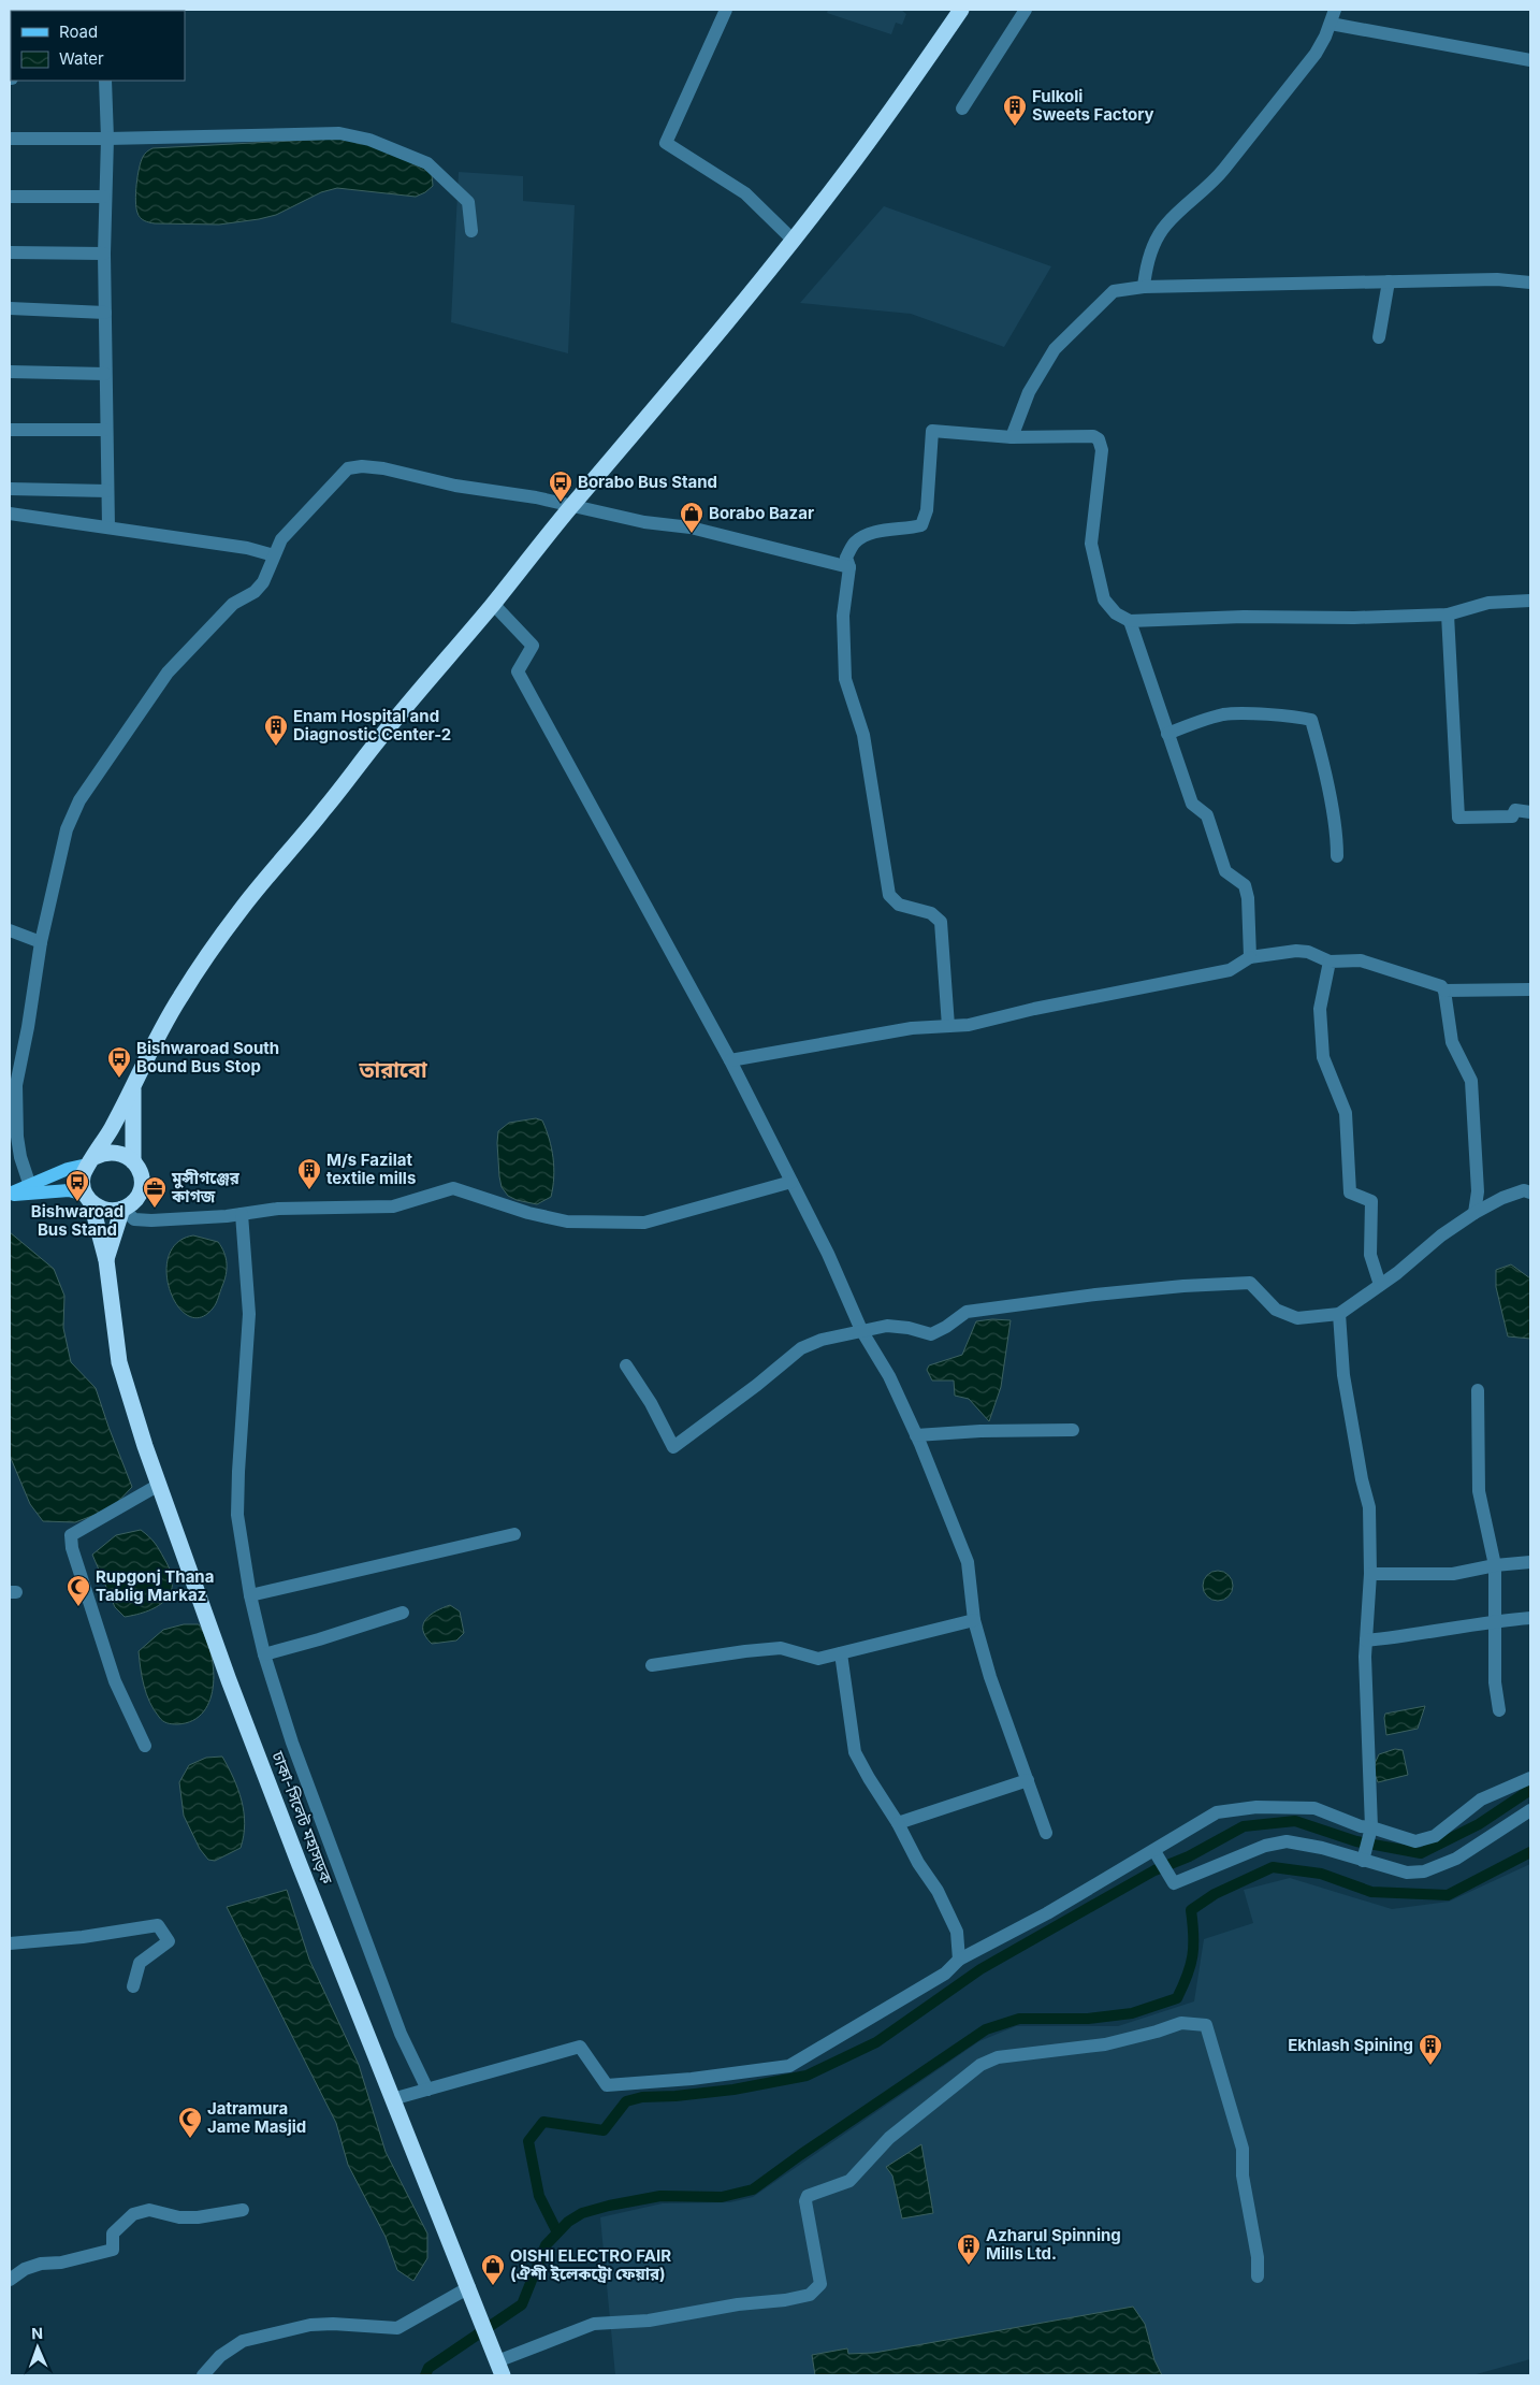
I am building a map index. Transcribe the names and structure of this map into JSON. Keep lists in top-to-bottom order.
{
  "streets": {
    "highway": ["ঢাকা-সিলেট মহাসড়ক"]
  },
  "districts": ["তারাবো"],
  "places": {
    "building": [
      "Fulkoli Sweets Factory",
      "Enam Hospital and Diagnostic Center-2",
      "M/s Fazilat textile mills",
      "Ekhlash Spining",
      "Azharul Spinning Mills Ltd."
    ],
    "bus stop": ["Borabo Bus Stand", "Bishwaroad South Bound Bus Stop", "Bishwaroad Bus Stand"],
    "shop": ["Borabo Bazar", "OISHI ELECTRO FAIR (ঐশী ইলেকট্রো ফেয়ার)"],
    "office": ["মুন্সীগঞ্জের কাগজ"],
    "mosque": ["Rupgonj Thana Tablig Markaz", "Jatramura Jame Masjid"]
  },
  "legend": ["Road", "Water"],
  "north": "top"
}
